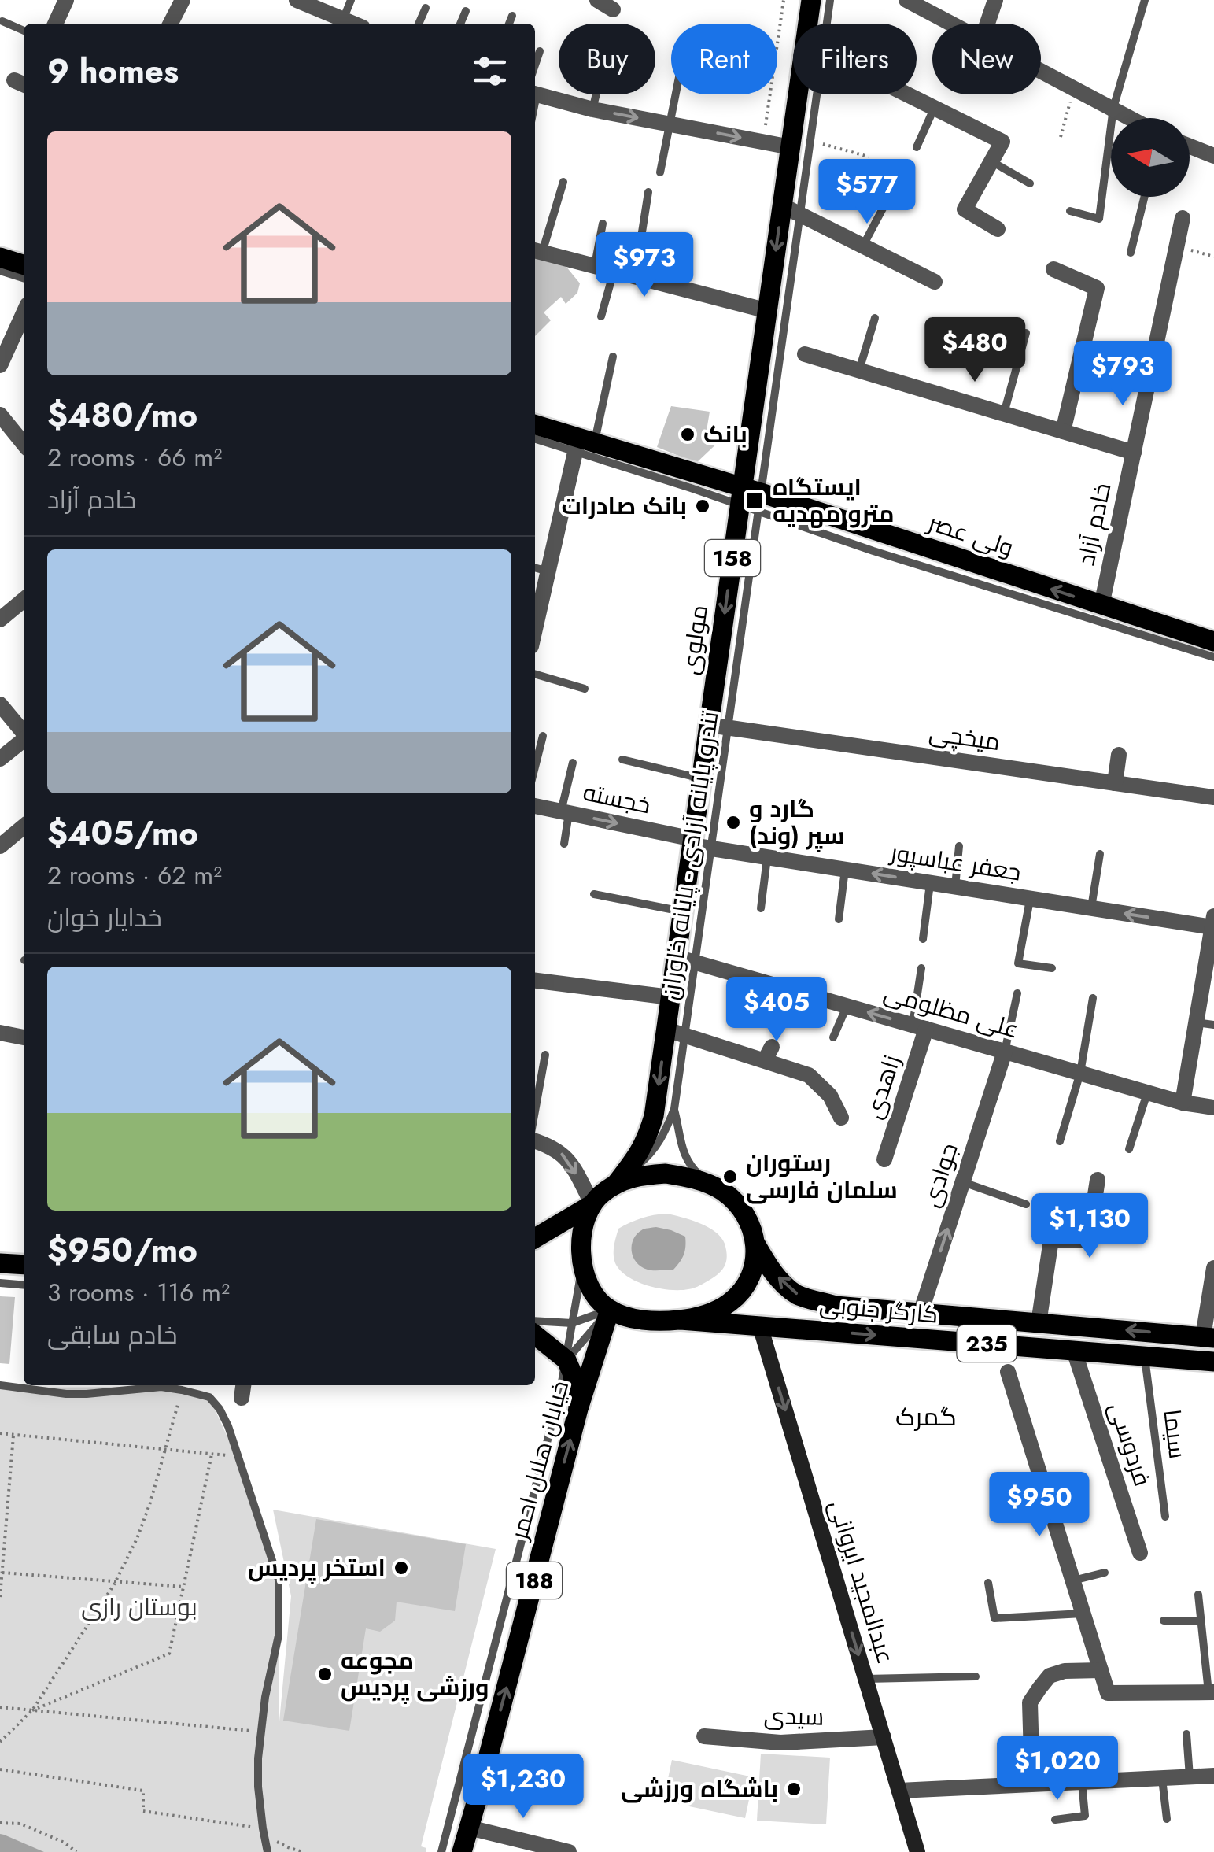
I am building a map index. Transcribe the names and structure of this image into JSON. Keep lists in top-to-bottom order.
{
  "streets": {
    "main road": [
      "ولی عصر",
      "158",
      "مولوی",
      "کارگر جنوبی",
      "235",
      "خیابان هلال احمر",
      "188",
      "عبدالمجید ایروانی"
    ],
    "street": [
      "خادم آزاد",
      "میخچی",
      "خجسته",
      "جعفر عباسپور",
      "علی مظلومی",
      "زاهدی",
      "جوادی",
      "فردوسی",
      "سیدی"
    ],
    "lane": ["تندرو پایانه آزادی - پایانه خاوران", "سیما"]
  },
  "crossings": [
    ["خادم آزاد", "ولی عصر"],
    ["ولی عصر", "مولوی"],
    ["مولوی", "میخچی"],
    ["مولوی", "خجسته"],
    ["مولوی", "تندرو پایانه آزادی - پایانه خاوران"],
    ["مولوی", "جعفر عباسپور"],
    ["مولوی", "علی مظلومی"],
    ["مولوی", "کارگر جنوبی"],
    ["مولوی", "خیابان هلال احمر"],
    ["میخچی", "تندرو پایانه آزادی - پایانه خاوران"],
    ["خجسته", "تندرو پایانه آزادی - پایانه خاوران"],
    ["خجسته", "جعفر عباسپور"],
    ["تندرو پایانه آزادی - پایانه خاوران", "جعفر عباسپور"],
    ["تندرو پایانه آزادی - پایانه خاوران", "علی مظلومی"],
    ["علی مظلومی", "زاهدی"],
    ["علی مظلومی", "جوادی"],
    ["جوادی", "کارگر جنوبی"],
    ["کارگر جنوبی", "سیما"],
    ["کارگر جنوبی", "فردوسی"],
    ["کارگر جنوبی", "خیابان هلال احمر"],
    ["کارگر جنوبی", "عبدالمجید ایروانی"],
    ["عبدالمجید ایروانی", "سیدی"]
  ],
  "one_way": [
    "ولی عصر",
    "خجسته",
    "جعفر عباسپور",
    "جوادی",
    "خیابان هلال احمر",
    "عبدالمجید ایروانی"
  ],
  "districts": ["گمرک"],
  "parks": ["بوستان رازی"],
  "places": {
    "other": [
      "بانک",
      "بانک صادرات",
      "گارد و سپر (وند)",
      "رستوران سلمان فارسی",
      "استخر پردیس",
      "مجوعه ورزشی پردیس",
      "باشگاه ورزشی"
    ],
    "transit": ["ایستگاه مترو مهدیه"]
  },
  "north": "left",
  "page": {
    "chip": [
      "Buy",
      "Rent",
      "Filters",
      "New"
    ],
    "heading": "9 homes",
    "list": [
      {
        "name": "$480/mo",
        "note": "2 rooms · 66 m² · خادم آزاد"
      },
      {
        "name": "$405/mo",
        "note": "2 rooms · 62 m² · خدایار خوان"
      },
      {
        "name": "$950/mo",
        "note": "3 rooms · 116 m² · خادم سابقی"
      }
    ],
    "price": [
      "$577",
      "$973",
      "$480",
      "$793",
      "$405",
      "$1,130",
      "$950",
      "$1,020",
      "$1,230"
    ]
  }
}
